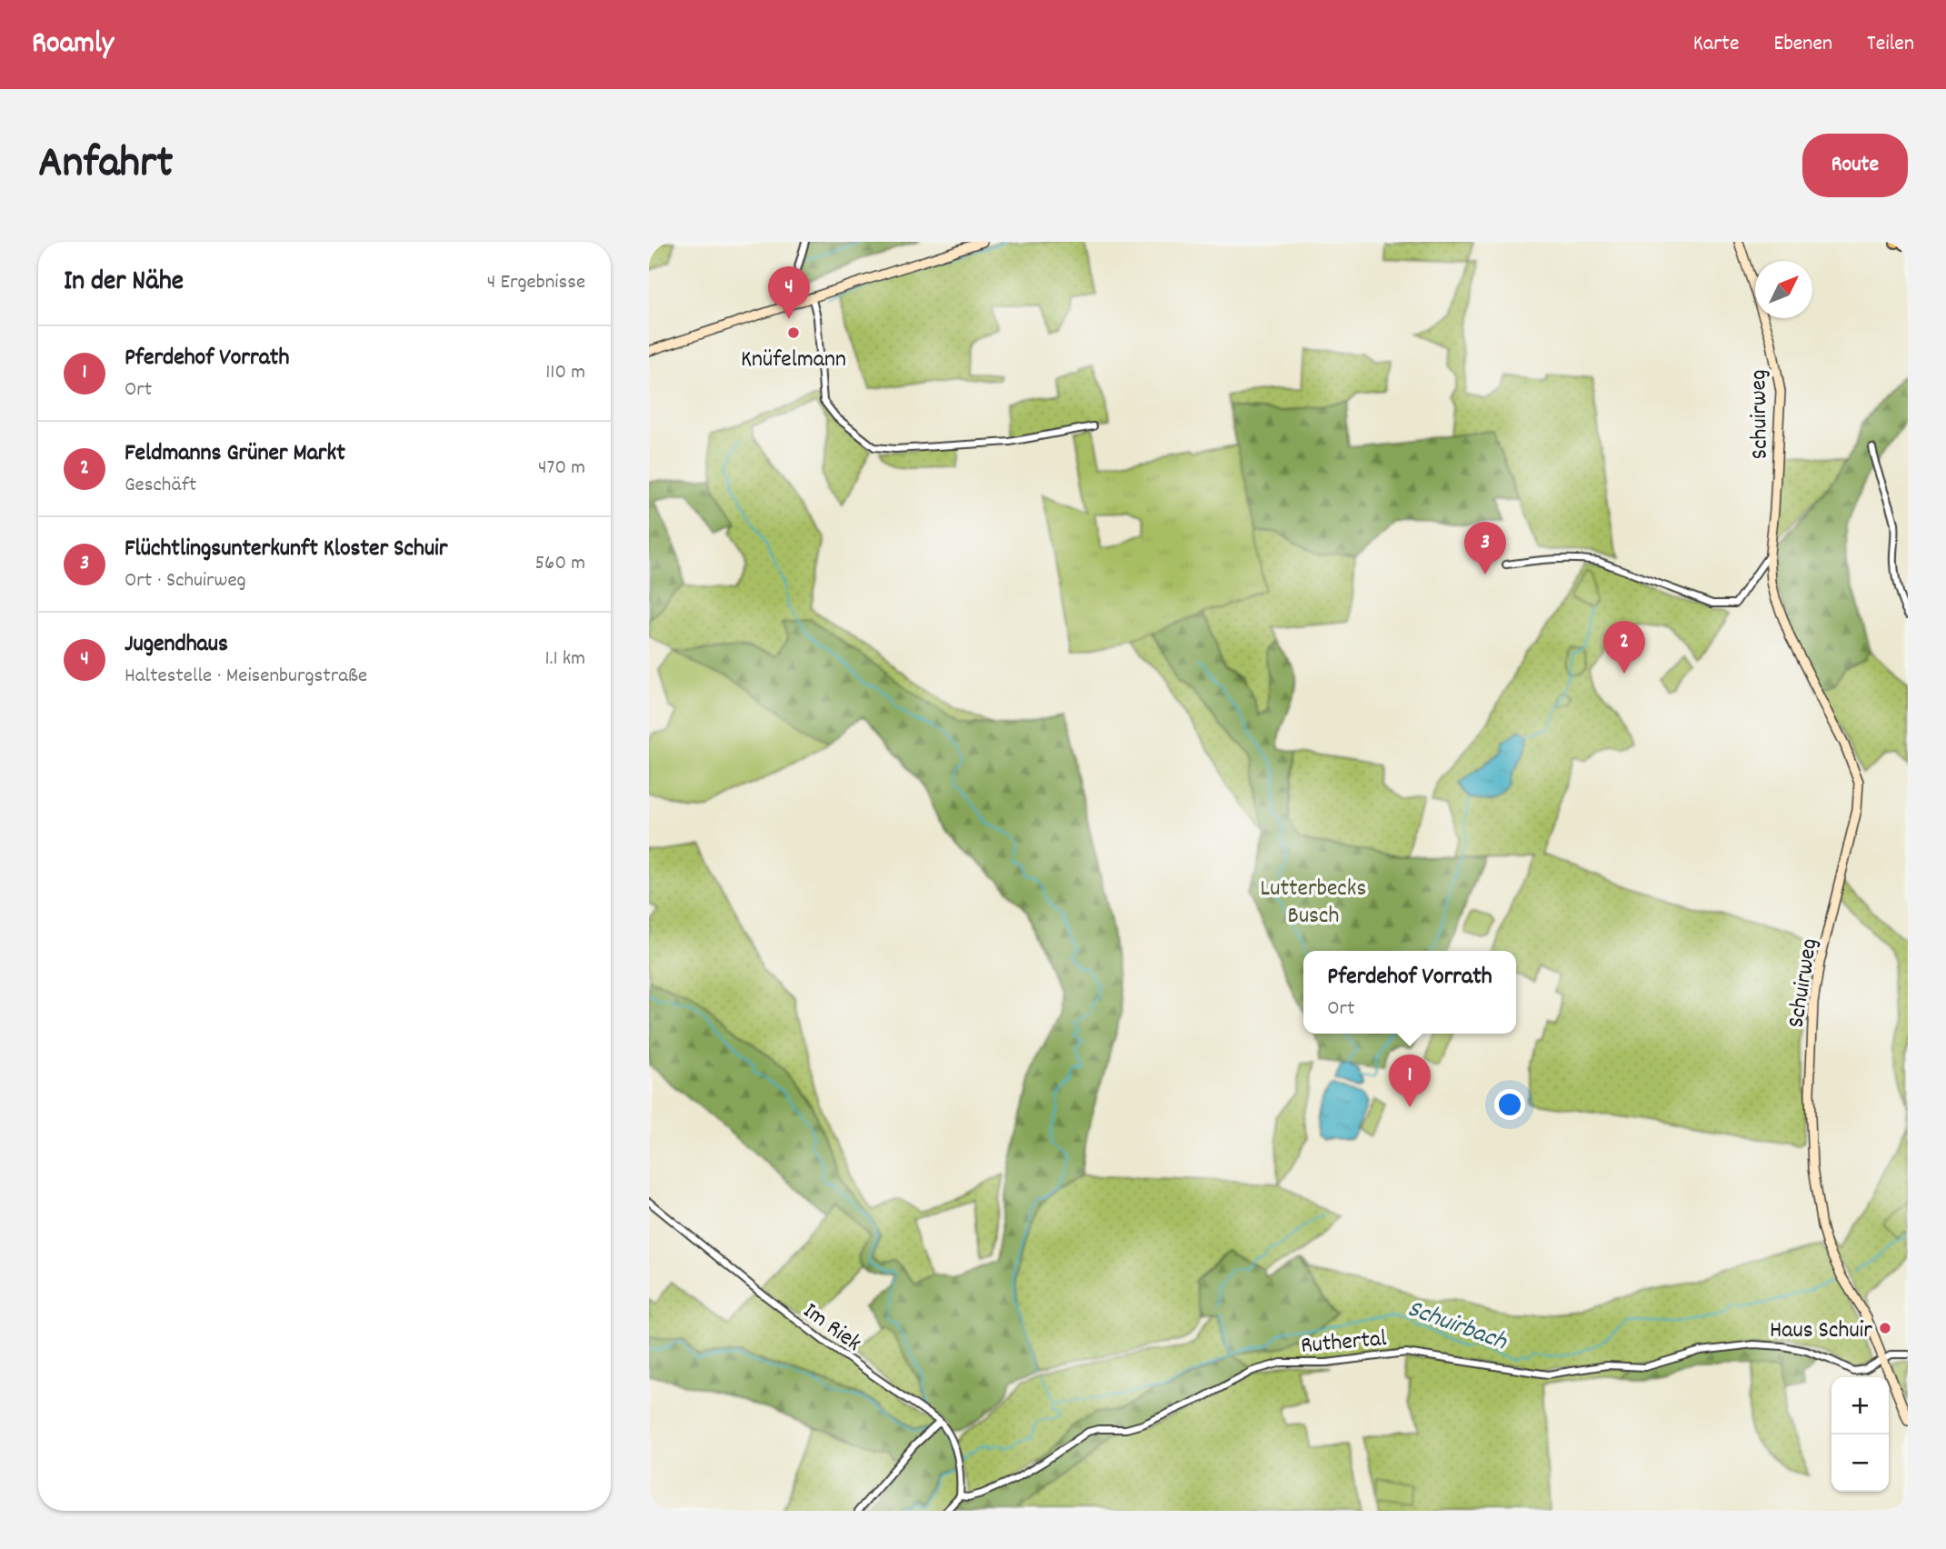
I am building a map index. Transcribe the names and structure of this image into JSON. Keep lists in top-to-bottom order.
{
  "streets": {
    "main road": ["Schuirweg"],
    "street": ["Im Riek", "Ruthertal"]
  },
  "crossings": [
    ["Schuirweg", "Ruthertal"],
    ["Im Riek", "Ruthertal"]
  ],
  "water": ["Schuirbach"],
  "parks": ["Lutterbecks Busch"],
  "places": ["Knüfelmann", "Haus Schuir"],
  "north": "top right",
  "page": {
    "header": "Roamly",
    "nav": ["Karte", "Ebenen", "Teilen"],
    "title": "Anfahrt",
    "buttons": "Route",
    "heading": ["In der Nähe", "4 Ergebnisse"],
    "pins": [
      "4",
      "3",
      "2",
      "1"
    ],
    "list": [
      {
        "mark": "1",
        "name": "Pferdehof Vorrath",
        "note": "Ort",
        "value": "110 m"
      },
      {
        "mark": "2",
        "name": "Feldmanns Grüner Markt",
        "note": "Geschäft",
        "value": "470 m"
      },
      {
        "mark": "3",
        "name": "Flüchtlingsunterkunft Kloster Schuir",
        "note": "Ort · Schuirweg",
        "value": "560 m"
      },
      {
        "mark": "4",
        "name": "Jugendhaus",
        "note": "Haltestelle · Meisenburgstraße",
        "value": "1.1 km"
      }
    ],
    "popup": ["Pferdehof Vorrath", "Ort"],
    "map_buttons": ["+", "−"]
  }
}
